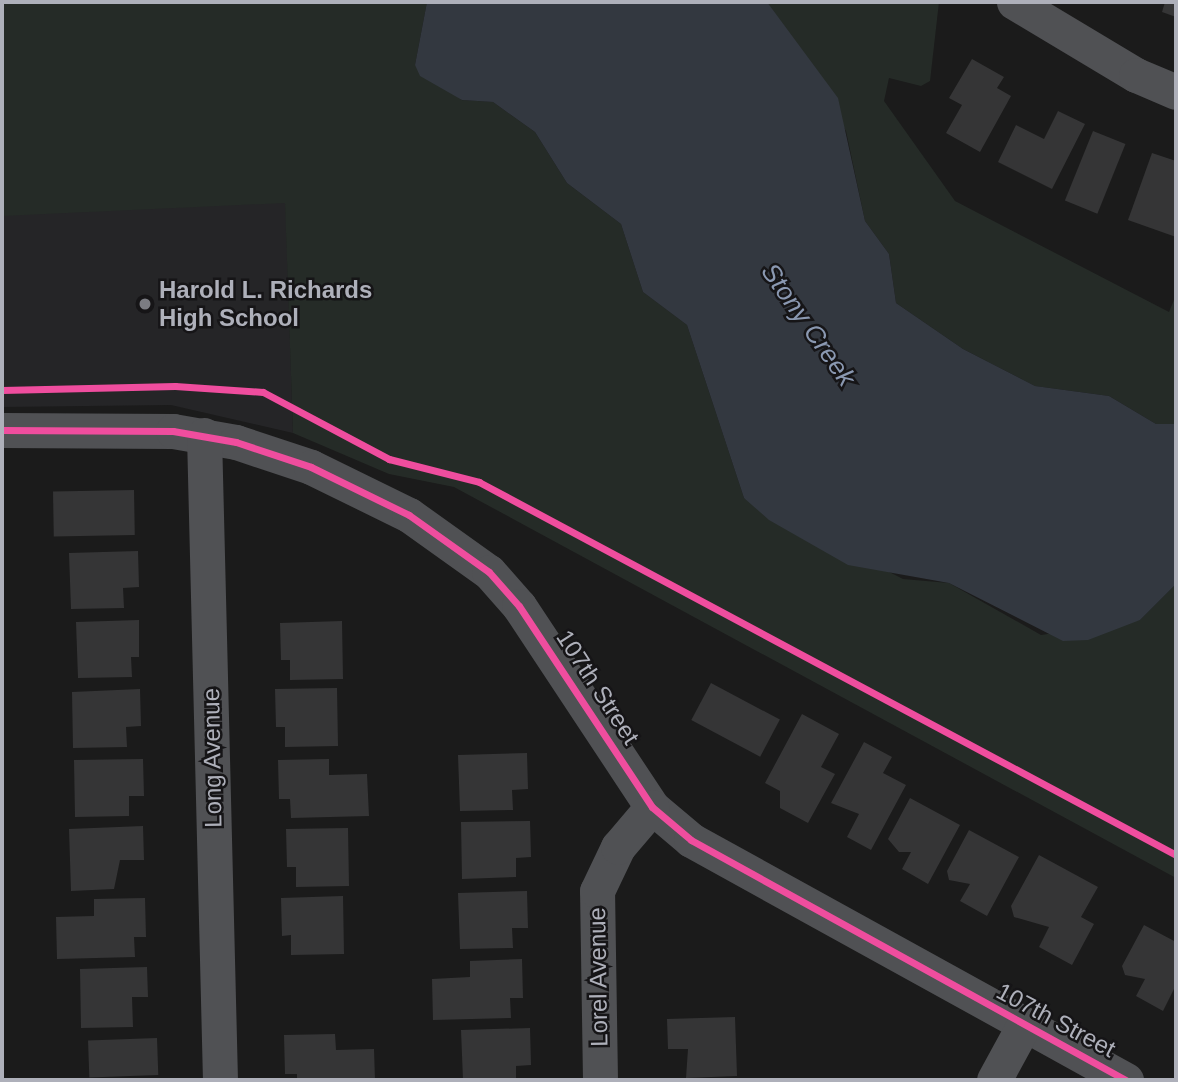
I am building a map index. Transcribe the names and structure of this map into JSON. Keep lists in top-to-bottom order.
{
  "streets": {
    "street": ["107th Street", "Long Avenue", "Lorel Avenue"]
  },
  "crossings": [
    ["107th Street", "Long Avenue"],
    ["107th Street", "Lorel Avenue"]
  ],
  "water": ["Stony Creek"],
  "places": ["Harold L. Richards High School"]
}
